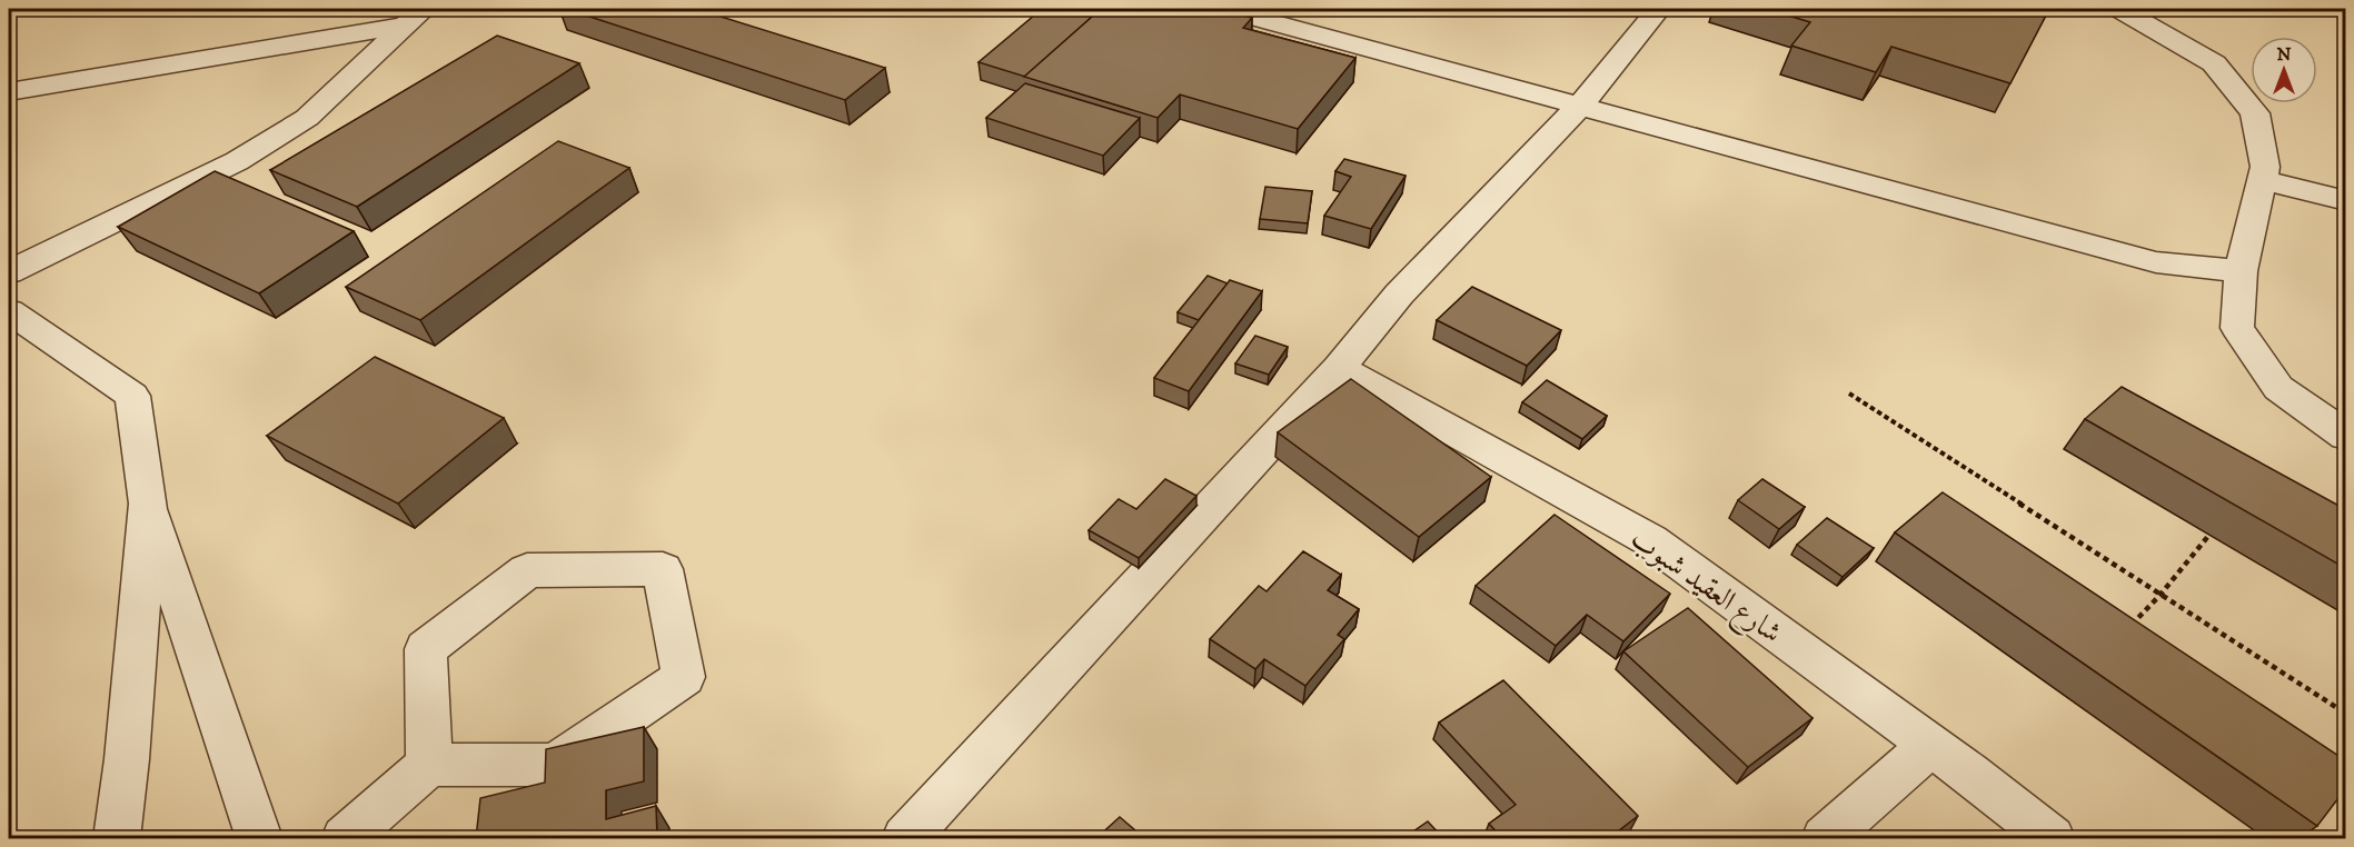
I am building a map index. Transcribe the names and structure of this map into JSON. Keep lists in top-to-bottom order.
{
  "streets": {
    "street": ["شارع العقيد شبوب"]
  },
  "north": "top"
}
